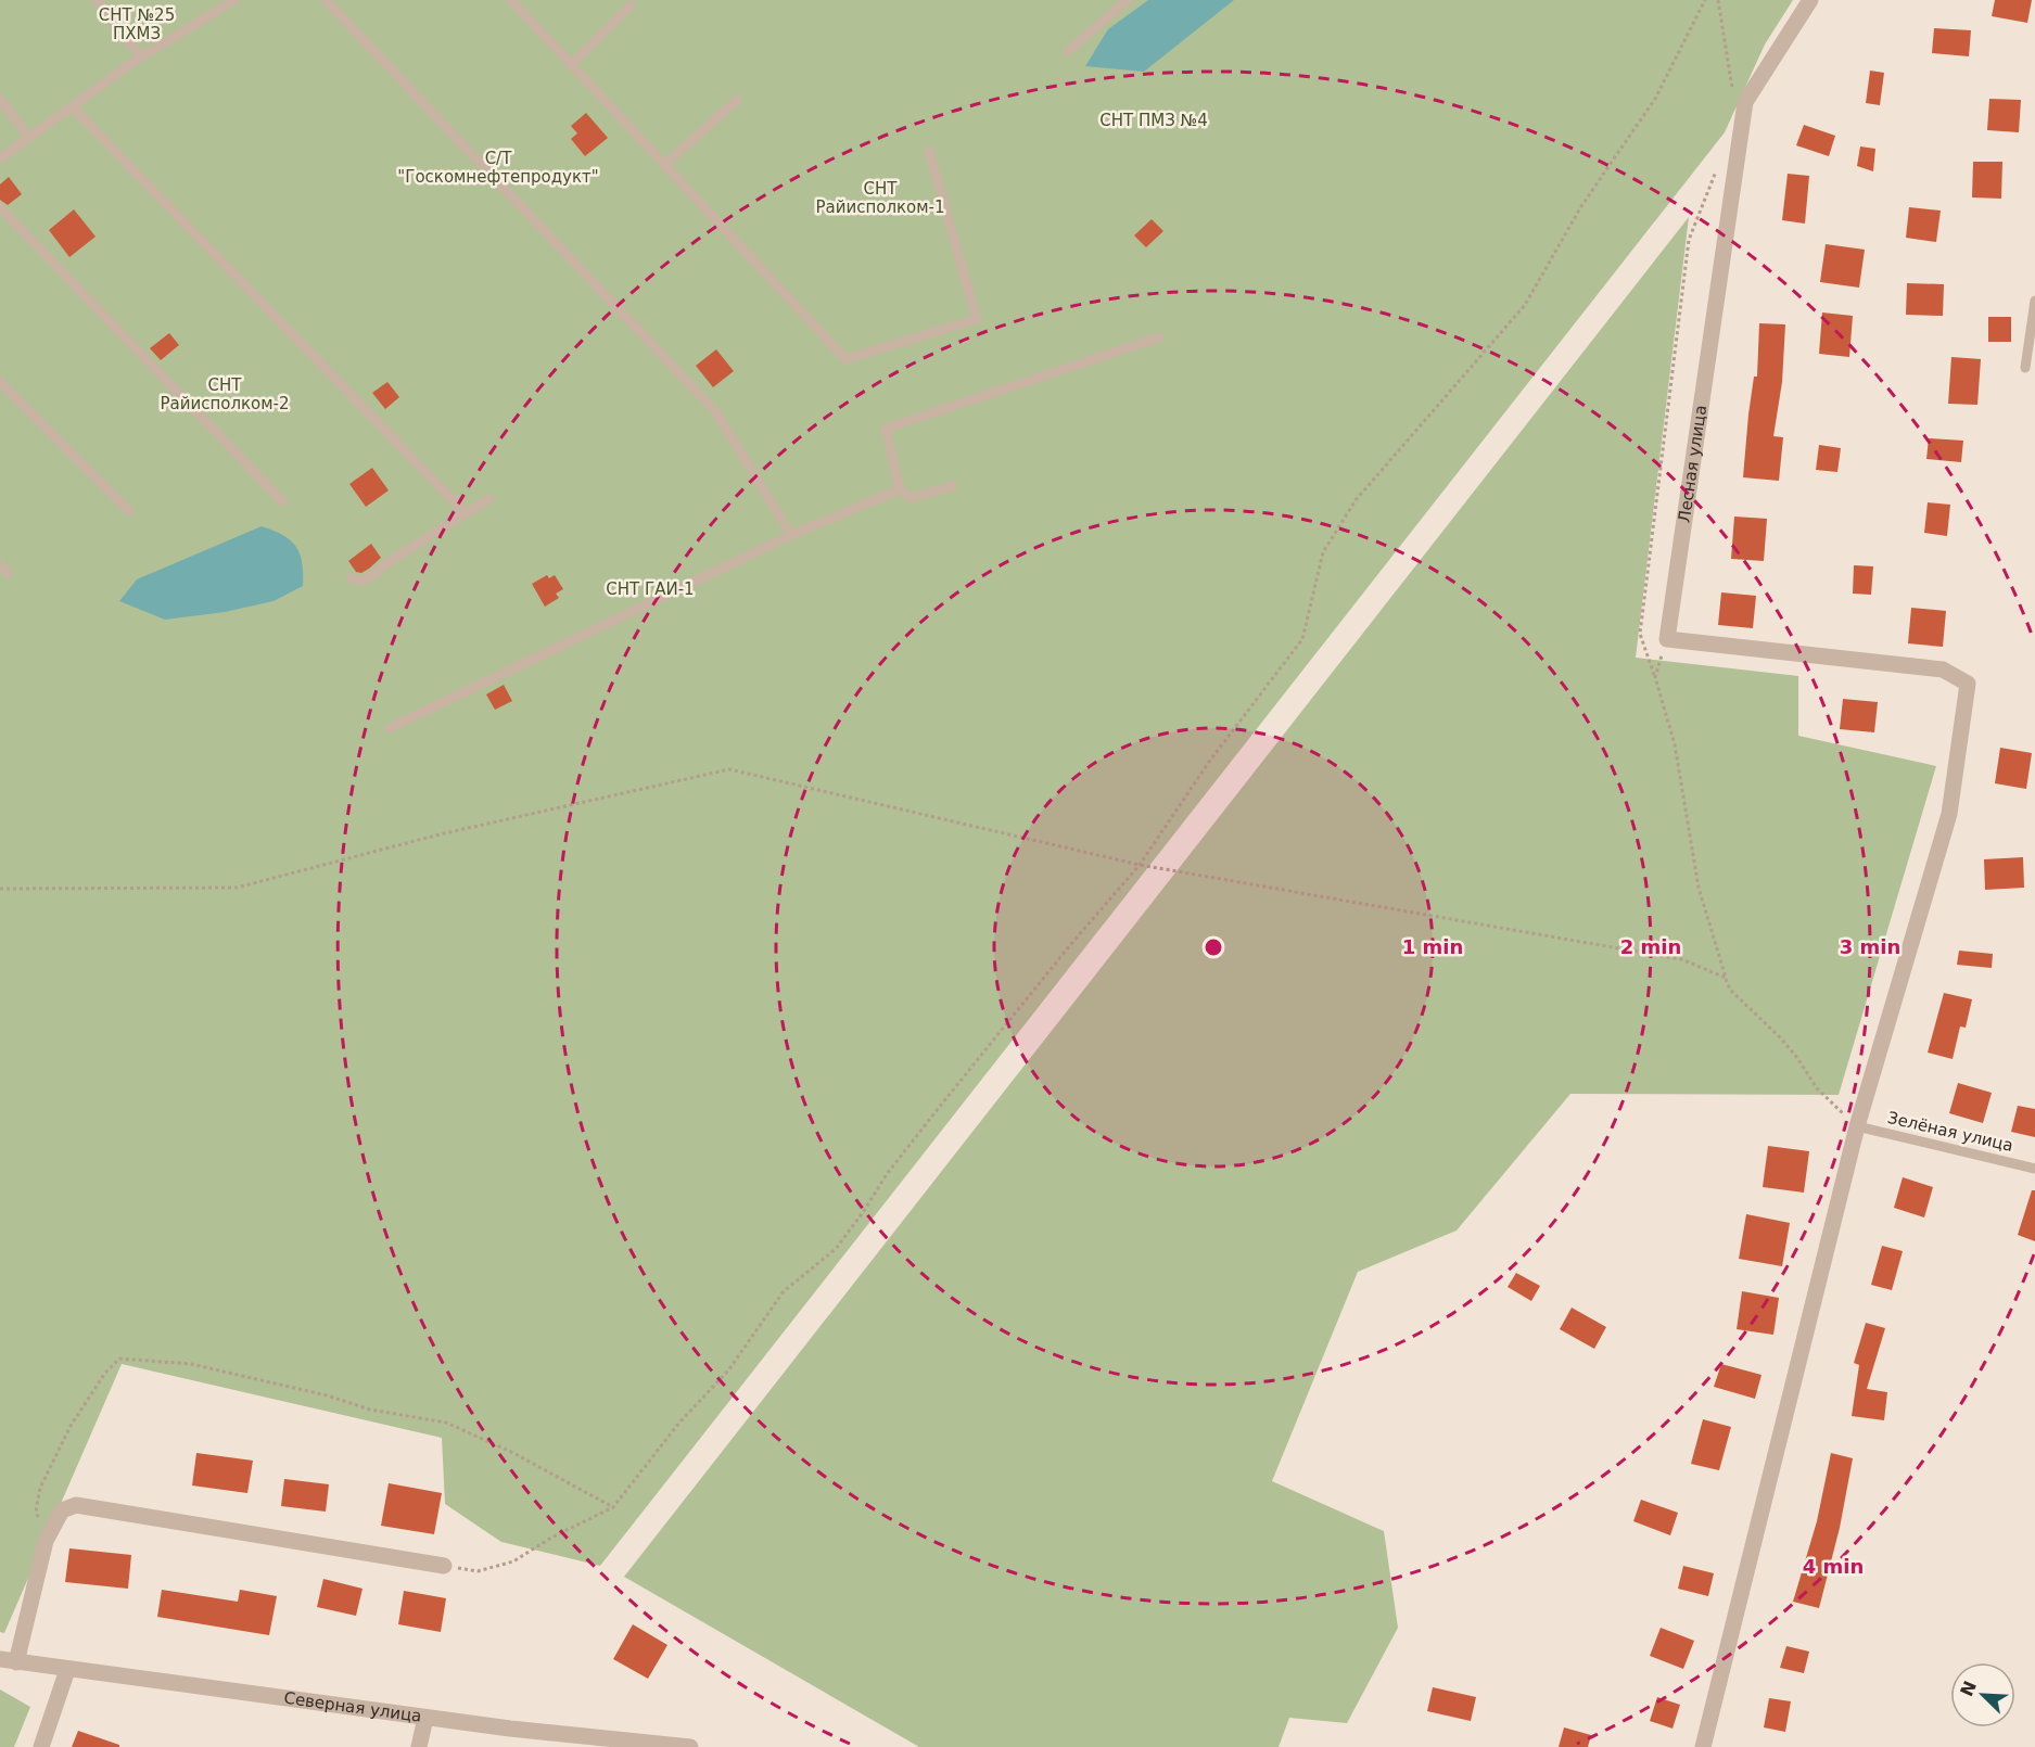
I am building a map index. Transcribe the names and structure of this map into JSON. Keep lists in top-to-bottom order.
{
  "streets": {
    "street": ["Лесная улица", "Северная улица"],
    "lane": ["Зелёная улица"]
  },
  "parks": [
    "СНТ №25 ПХМЗ",
    "СНТ ПМЗ №4",
    "С/Т \"Госкомнефтепродукт\"",
    "СНТ Райисполком-1",
    "СНТ Райисполком-2",
    "СНТ ГАИ-1"
  ],
  "north": "top left",
  "rings": [
    "1 min",
    "2 min",
    "3 min",
    "4 min"
  ]
}
